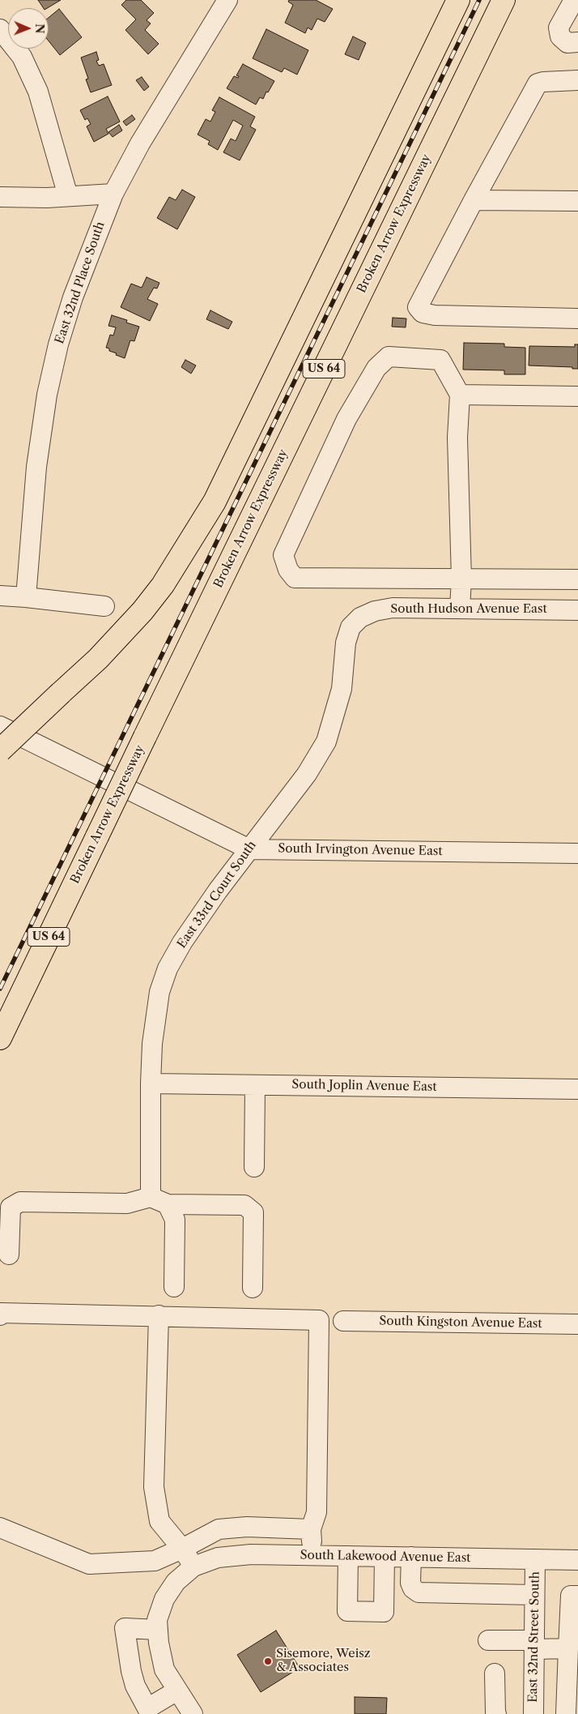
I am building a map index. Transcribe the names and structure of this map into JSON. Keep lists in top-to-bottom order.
{
  "streets": {
    "highway": ["Broken Arrow Expressway", "US 64"],
    "street": [
      "East 32nd Place South",
      "South Hudson Avenue East",
      "South Irvington Avenue East",
      "East 33rd Court South",
      "South Joplin Avenue East",
      "South Kingston Avenue East",
      "South Lakewood Avenue East",
      "East 32nd Street South"
    ]
  },
  "crossings": [
    ["South Hudson Avenue East", "East 33rd Court South"],
    ["South Irvington Avenue East", "East 33rd Court South"],
    ["East 33rd Court South", "South Joplin Avenue East"],
    ["South Lakewood Avenue East", "East 32nd Street South"]
  ],
  "places": ["Sisemore, Weisz & Associates"],
  "north": "right"
}
